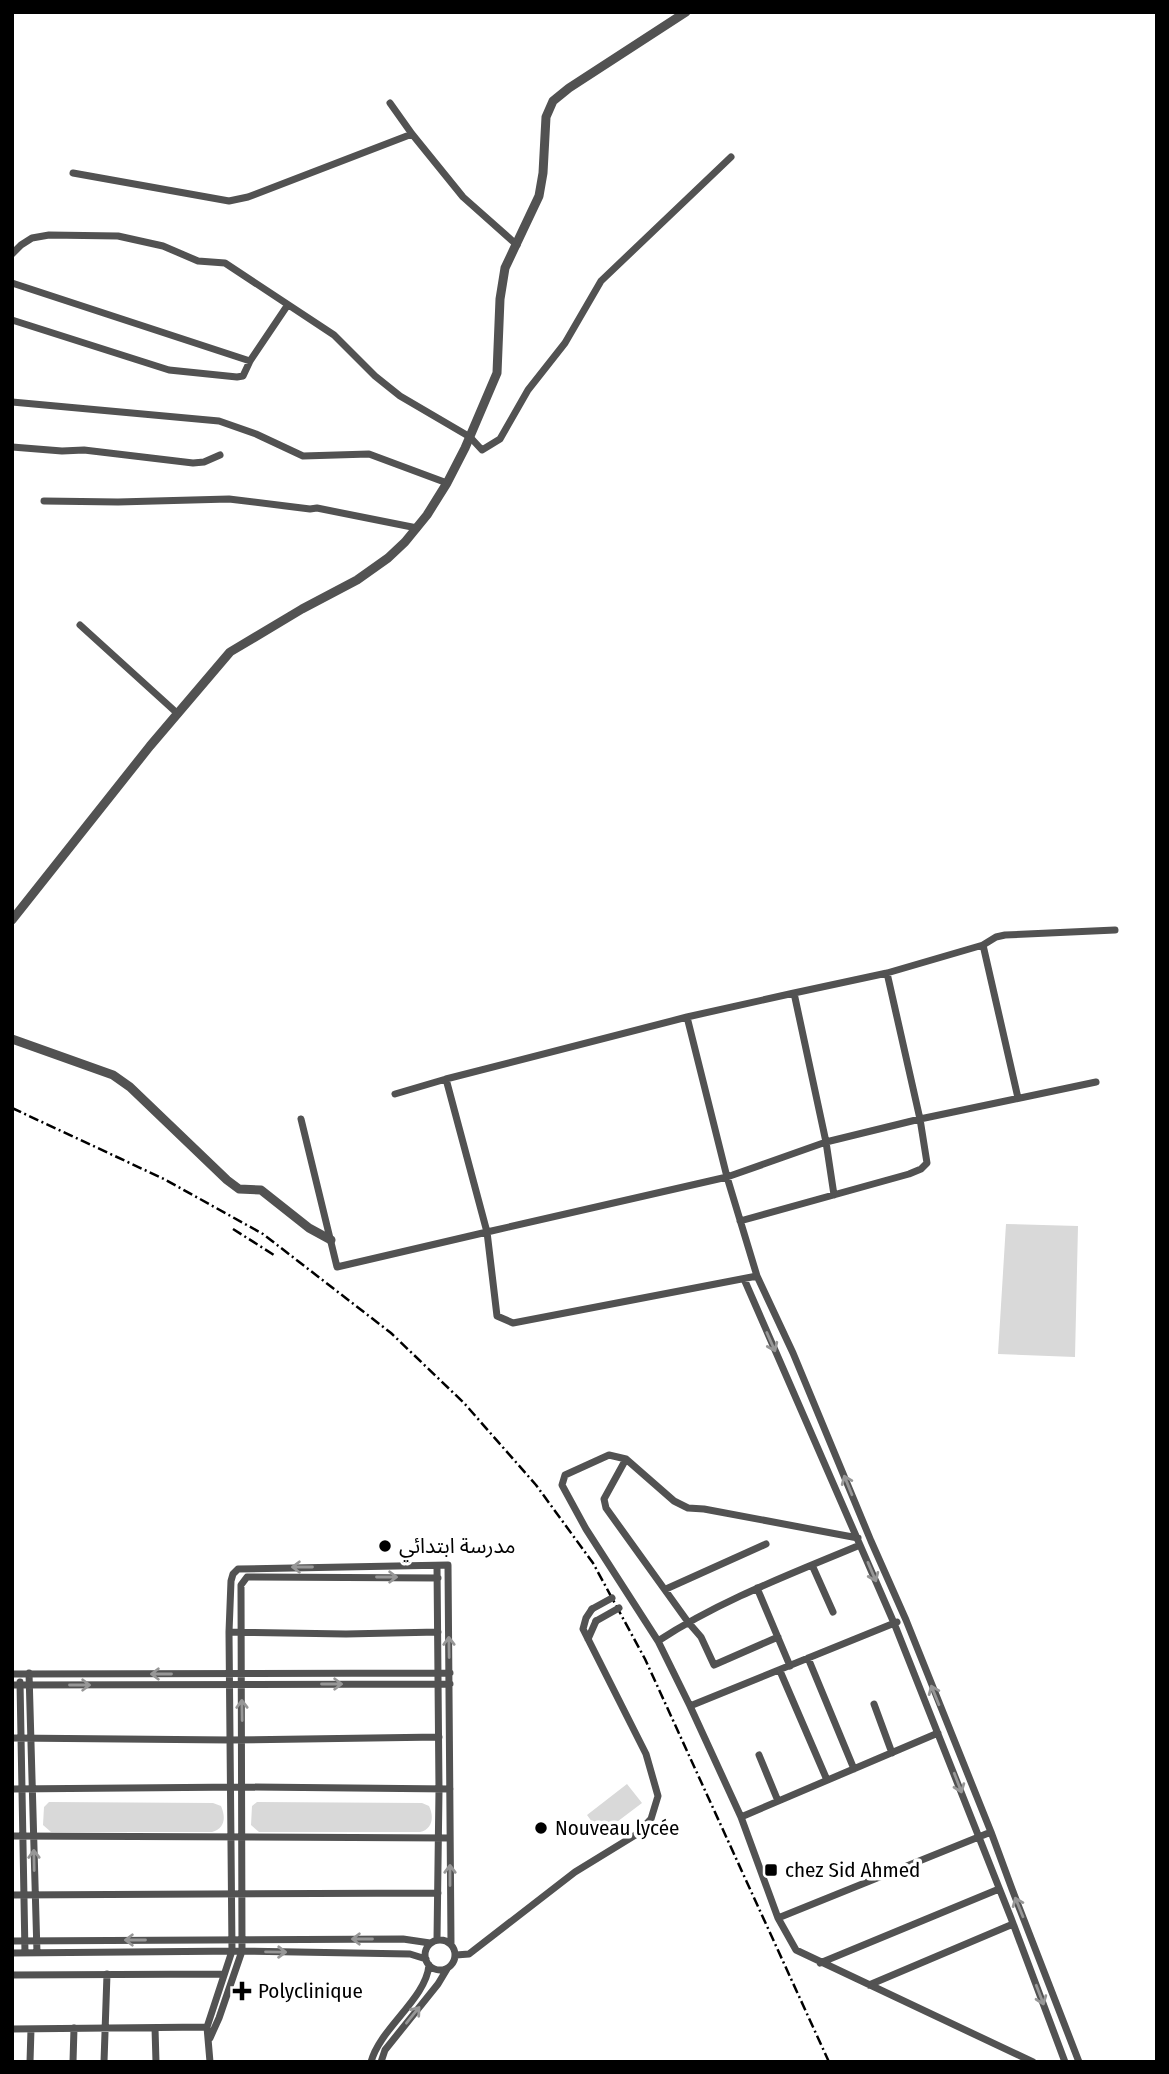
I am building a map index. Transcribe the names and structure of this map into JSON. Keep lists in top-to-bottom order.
{
  "places": {
    "other": ["مدرسة ابتدائي", "Nouveau lycée"],
    "transit": ["chez Sid Ahmed"],
    "health": ["Polyclinique"]
  }
}
